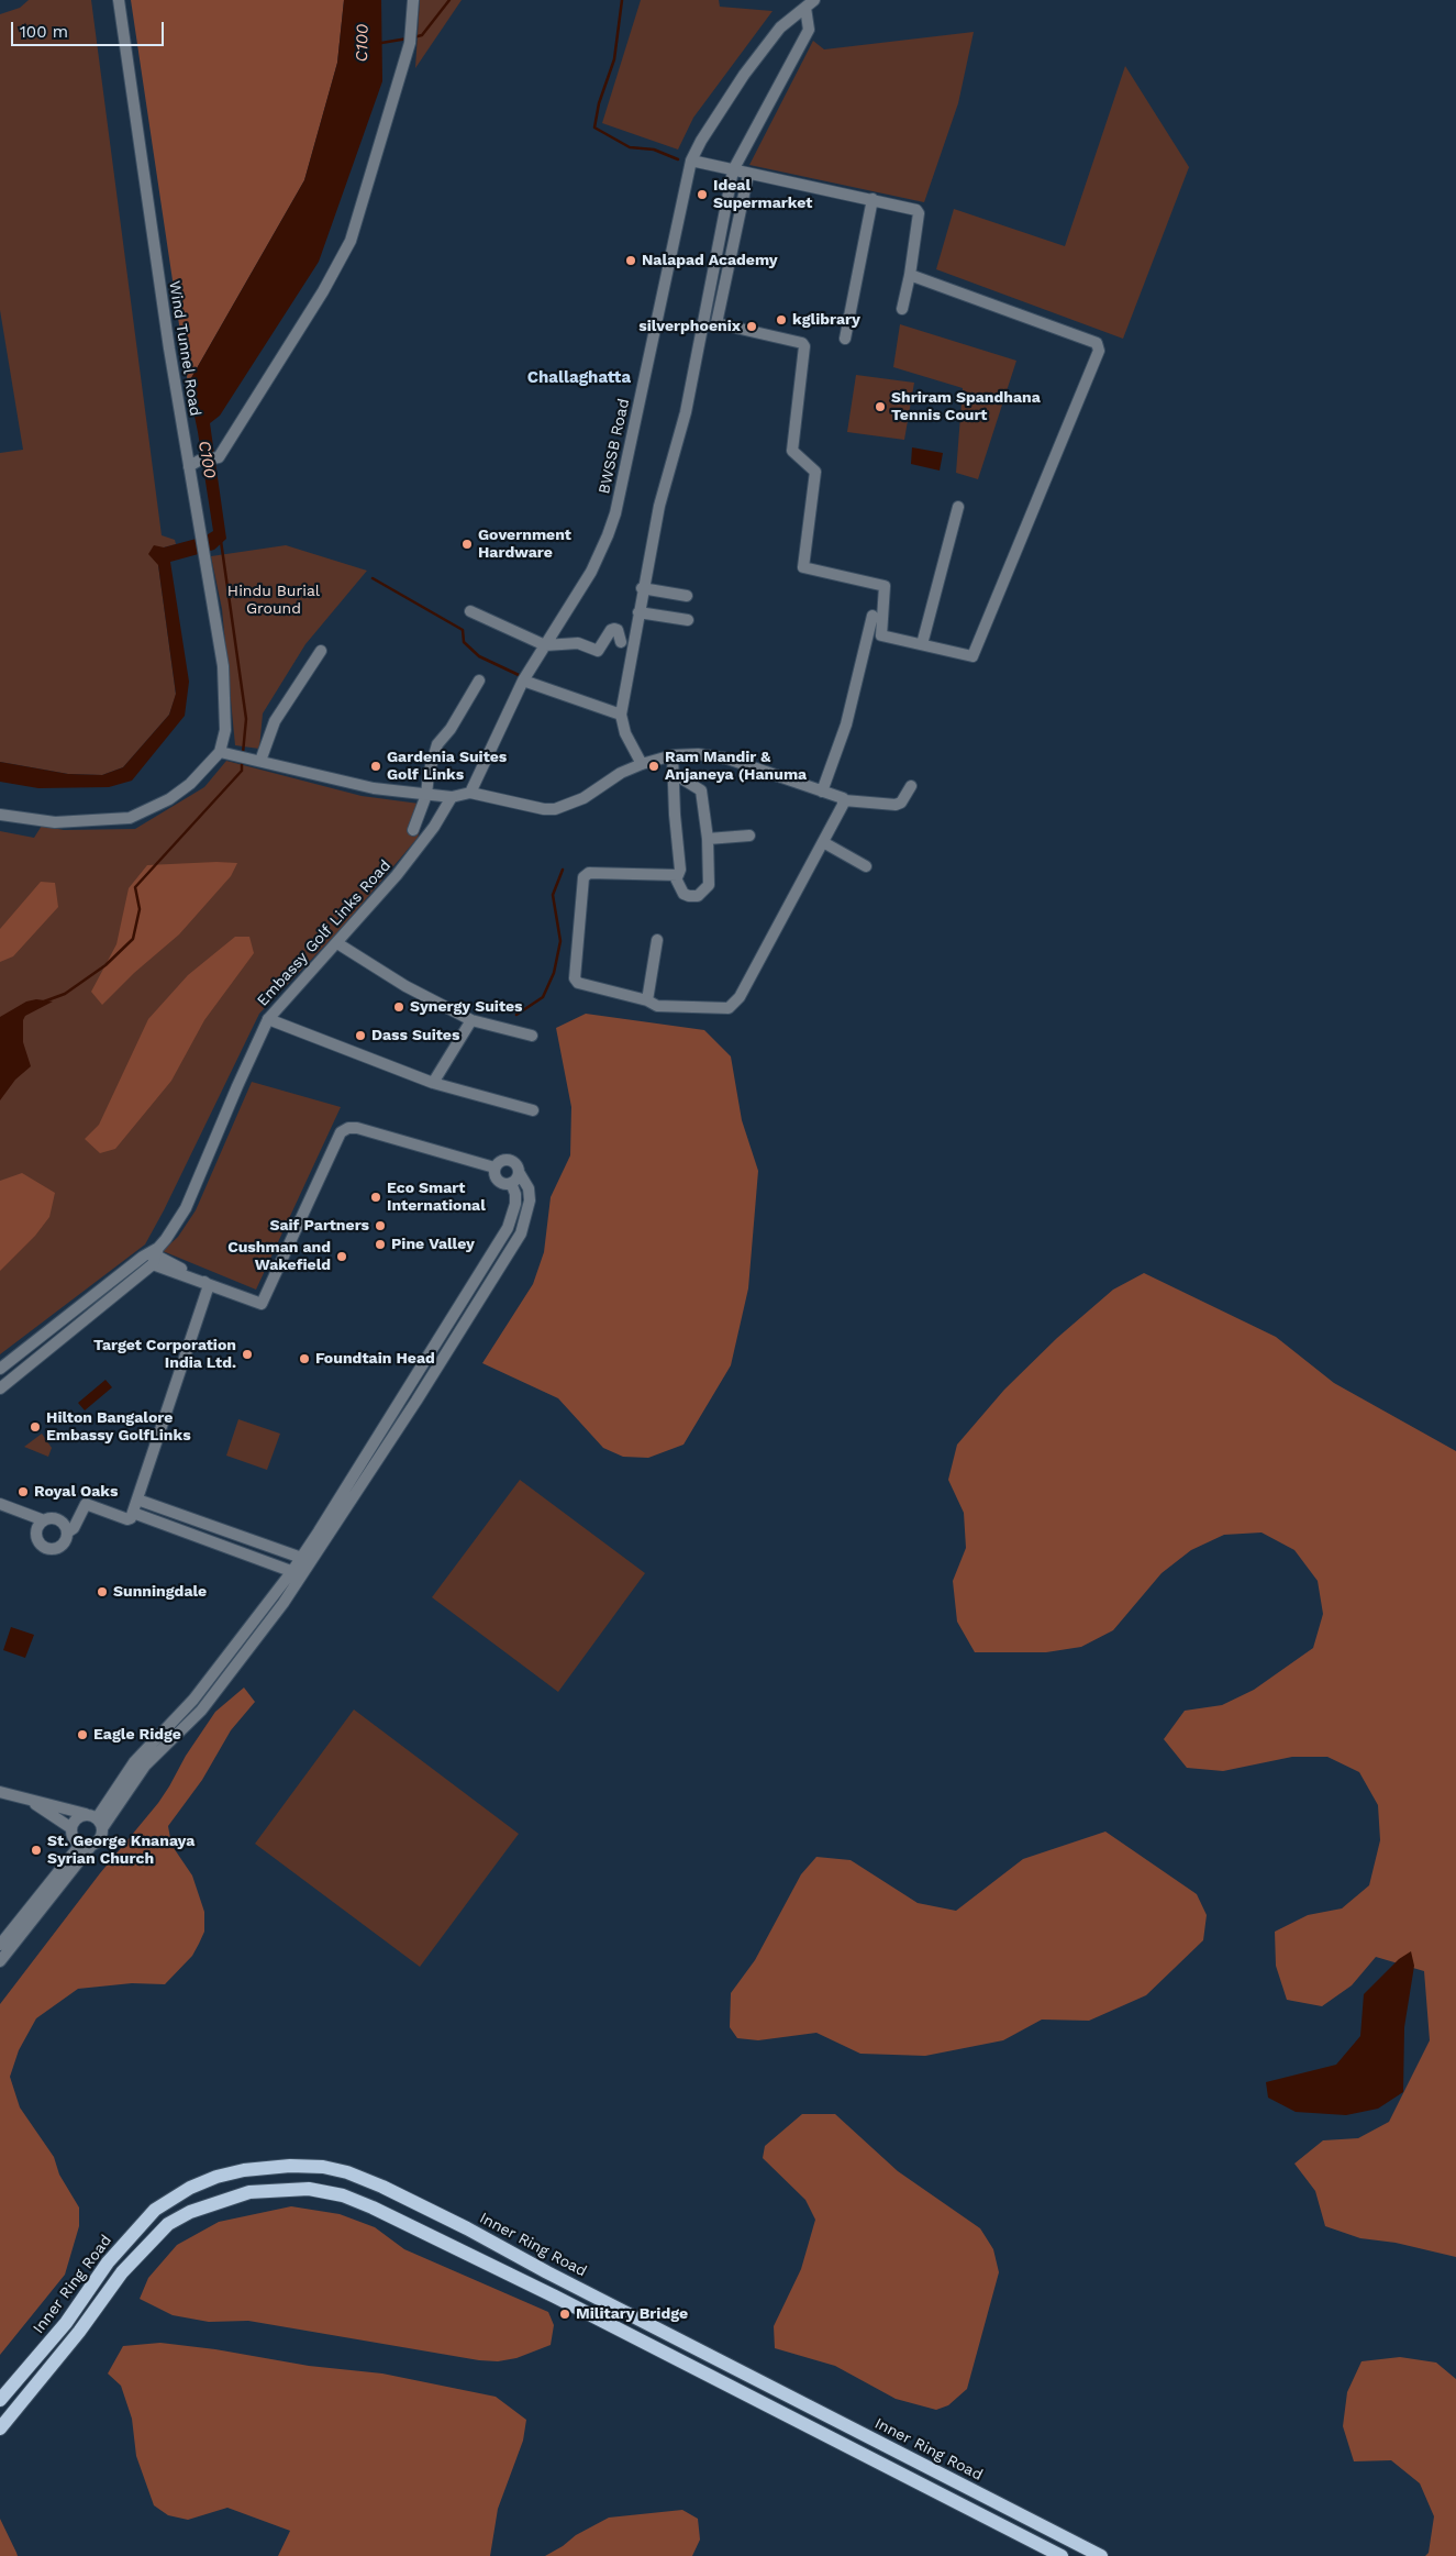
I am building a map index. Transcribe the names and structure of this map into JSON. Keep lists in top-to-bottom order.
{
  "streets": {
    "main road": ["Inner Ring Road"],
    "street": ["Wind Tunnel Road", "BWSSB Road", "Embassy Golf Links Road"]
  },
  "districts": ["Challaghatta"],
  "water": ["C100"],
  "parks": ["Hindu Burial Ground"],
  "places": [
    "Ideal Supermarket",
    "Nalapad Academy",
    "kglibrary",
    "silverphoenix",
    "Shriram Spandhana Tennis Court",
    "Government Hardware",
    "Gardenia Suites Golf Links",
    "Ram Mandir & Anjaneya (Hanuma",
    "Synergy Suites",
    "Dass Suites",
    "Eco Smart International",
    "Saif Partners",
    "Pine Valley",
    "Cushman and Wakefield",
    "Target Corporation India Ltd.",
    "Foundtain Head",
    "Hilton Bangalore Embassy GolfLinks",
    "Royal Oaks",
    "Sunningdale",
    "Eagle Ridge",
    "St. George Knanaya Syrian Church",
    "Military Bridge"
  ],
  "scale_bar": "100 m"
}
